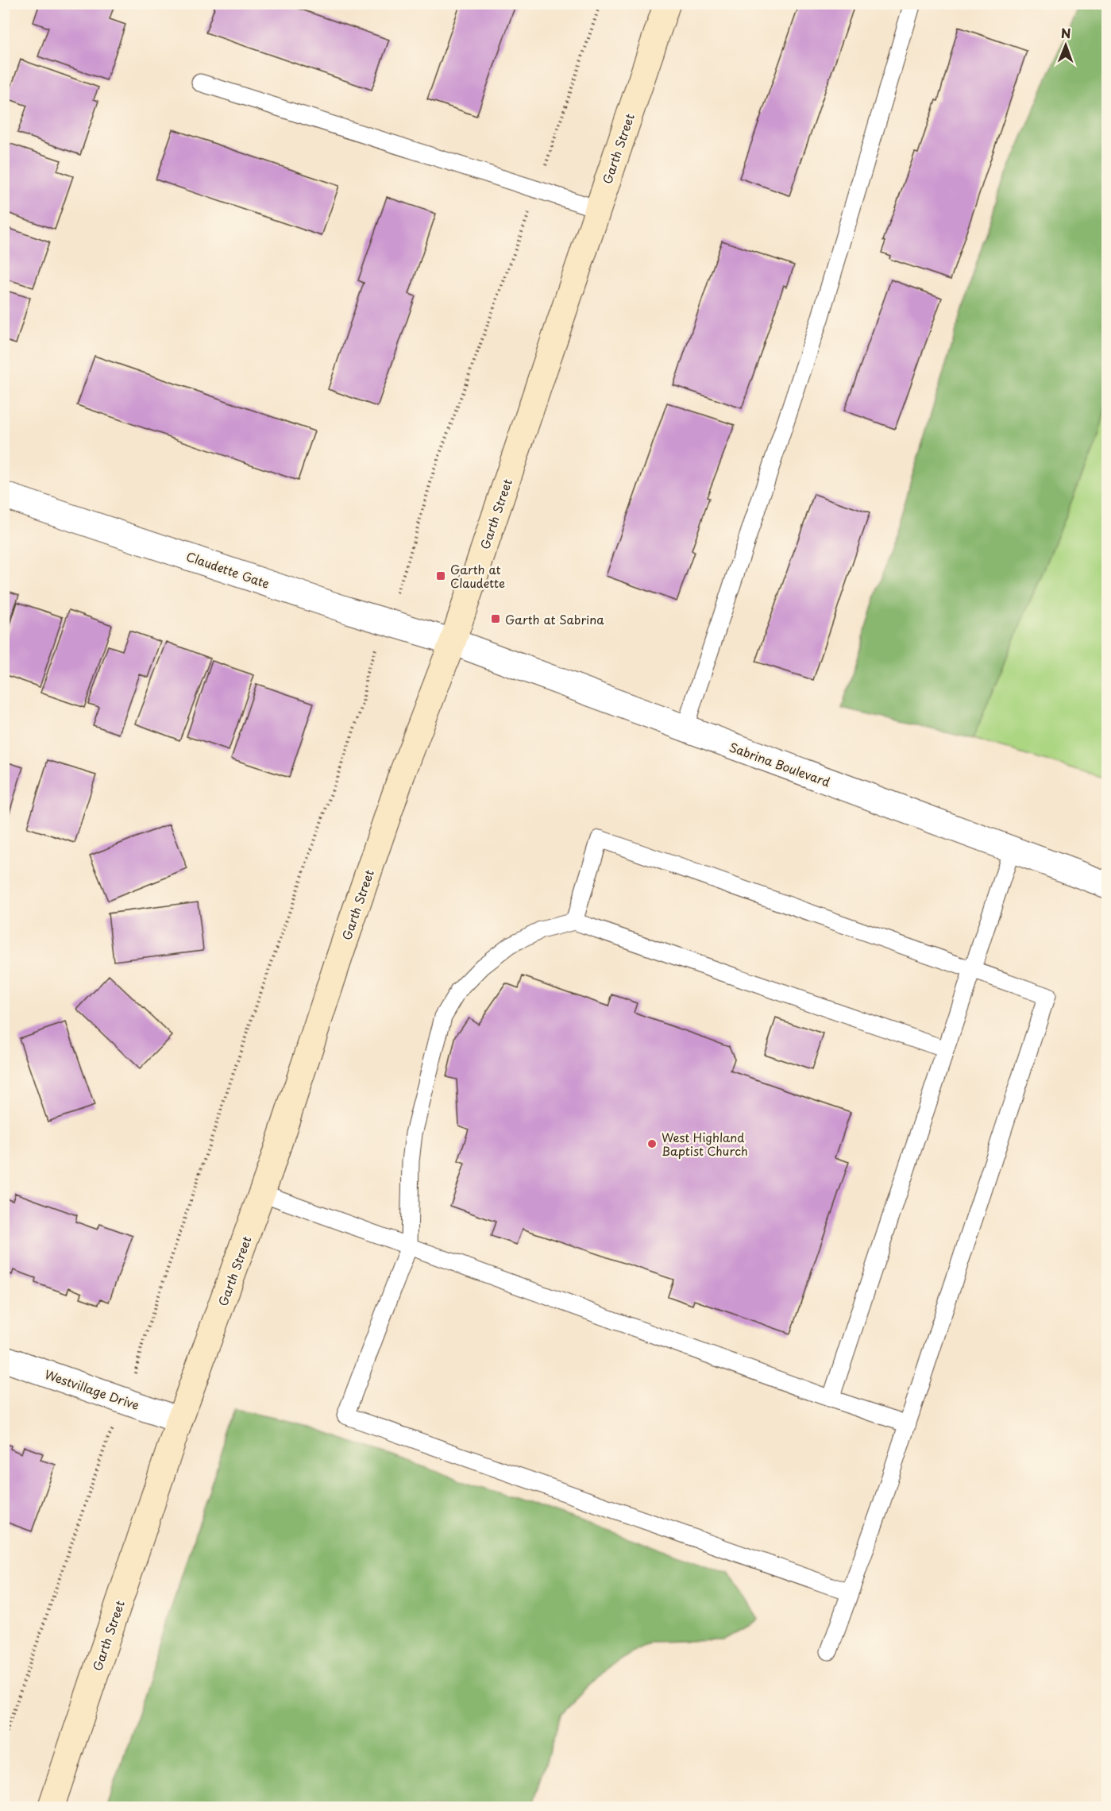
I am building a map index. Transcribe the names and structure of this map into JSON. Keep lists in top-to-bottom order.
{
  "streets": {
    "main road": ["Garth Street"],
    "street": ["Claudette Gate", "Sabrina Boulevard", "Westvillage Drive"]
  },
  "crossings": [
    ["Garth Street", "Claudette Gate"],
    ["Garth Street", "Sabrina Boulevard"],
    ["Garth Street", "Westvillage Drive"],
    ["Claudette Gate", "Sabrina Boulevard"]
  ],
  "places": {
    "transit": ["Garth at Claudette", "Garth at Sabrina"],
    "other": ["West Highland Baptist Church"]
  },
  "north": "top"
}
